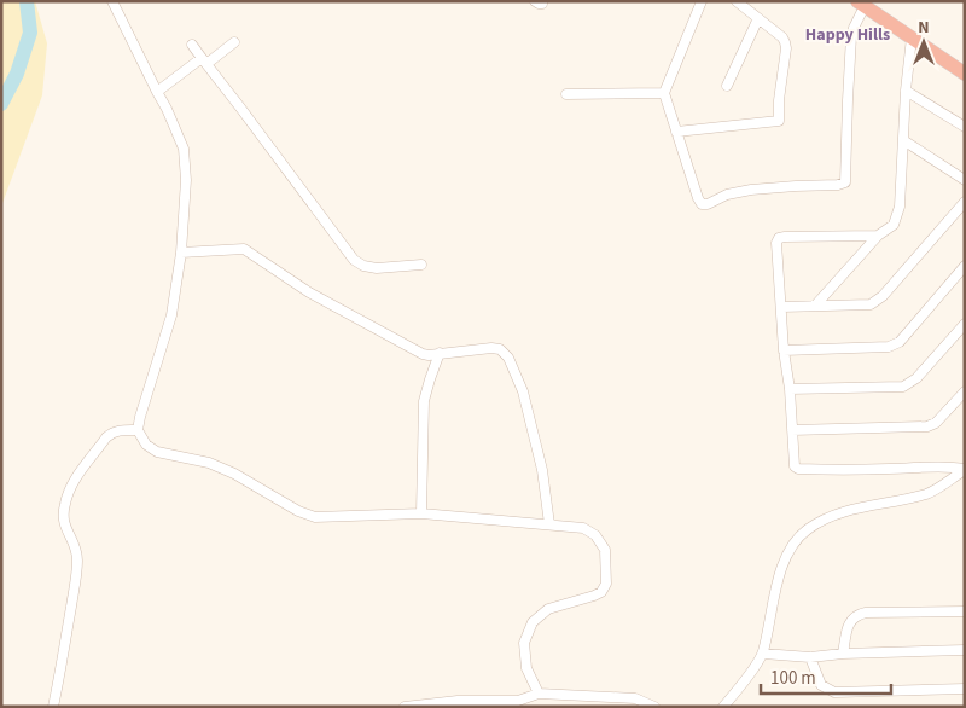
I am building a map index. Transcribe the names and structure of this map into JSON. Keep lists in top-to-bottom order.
{
  "districts": ["Happy Hills"],
  "scale_bar": "100 m",
  "north": "top"
}
